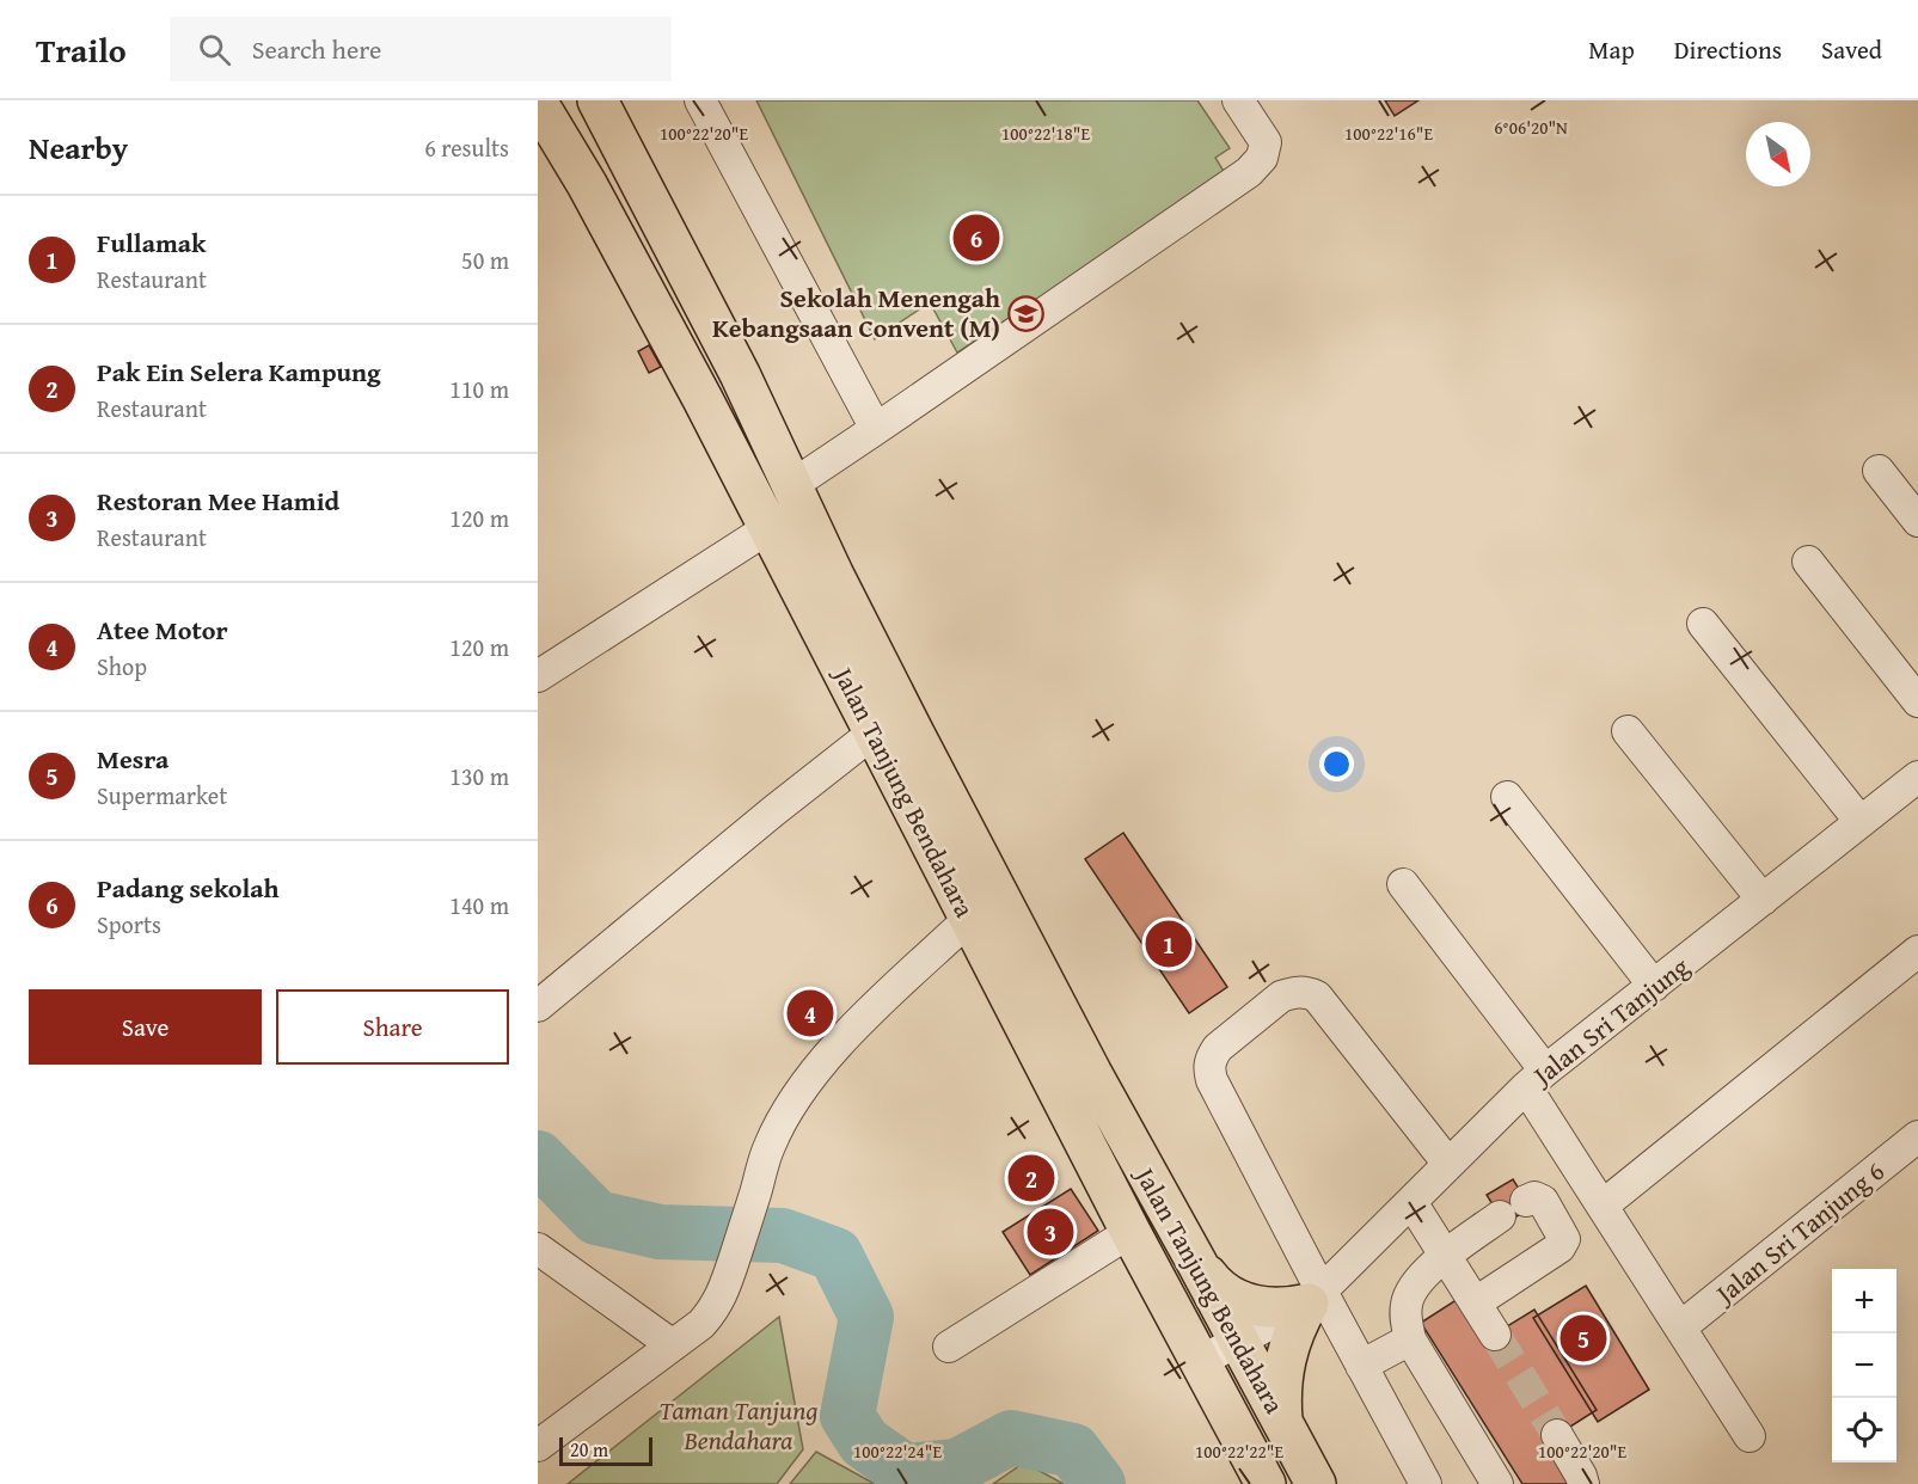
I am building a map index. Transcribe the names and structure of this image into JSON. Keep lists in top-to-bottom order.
{
  "streets": {
    "main road": ["Jalan Tanjung Bendahara"],
    "street": ["Jalan Sri Tanjung", "Jalan Sri Tanjung 6"]
  },
  "crossings": [
    ["Jalan Sri Tanjung", "Jalan Sri Tanjung 6"]
  ],
  "parks": ["Taman Tanjung Bendahara"],
  "places": {
    "school or university": ["Sekolah Menengah Kebangsaan Convent (M)"]
  },
  "scale_bar": "20 m",
  "north": "bottom right",
  "page": {
    "header": "Trailo",
    "search": "Search here",
    "nav": ["Map", "Directions", "Saved"],
    "heading": ["Nearby", "6 results"],
    "list": [
      {
        "mark": "1",
        "name": "Fullamak",
        "note": "Restaurant",
        "value": "50 m"
      },
      {
        "mark": "2",
        "name": "Pak Ein Selera Kampung",
        "note": "Restaurant",
        "value": "110 m"
      },
      {
        "mark": "3",
        "name": "Restoran Mee Hamid",
        "note": "Restaurant",
        "value": "120 m"
      },
      {
        "mark": "4",
        "name": "Atee Motor",
        "note": "Shop",
        "value": "120 m"
      },
      {
        "mark": "5",
        "name": "Mesra",
        "note": "Supermarket",
        "value": "130 m"
      },
      {
        "mark": "6",
        "name": "Padang sekolah",
        "note": "Sports",
        "value": "140 m"
      }
    ],
    "pins": [
      "6",
      "1",
      "4",
      "2",
      "3",
      "5"
    ],
    "buttons": ["Save", "Share"],
    "map_buttons": ["+", "−"],
    "scale": "20 m"
  },
  "coordinates": [
    "6°06'20\"N",
    "100°22'20\"E",
    "100°22'18\"E",
    "100°22'16\"E",
    "100°22'24\"E",
    "100°22'22\"E"
  ]
}
